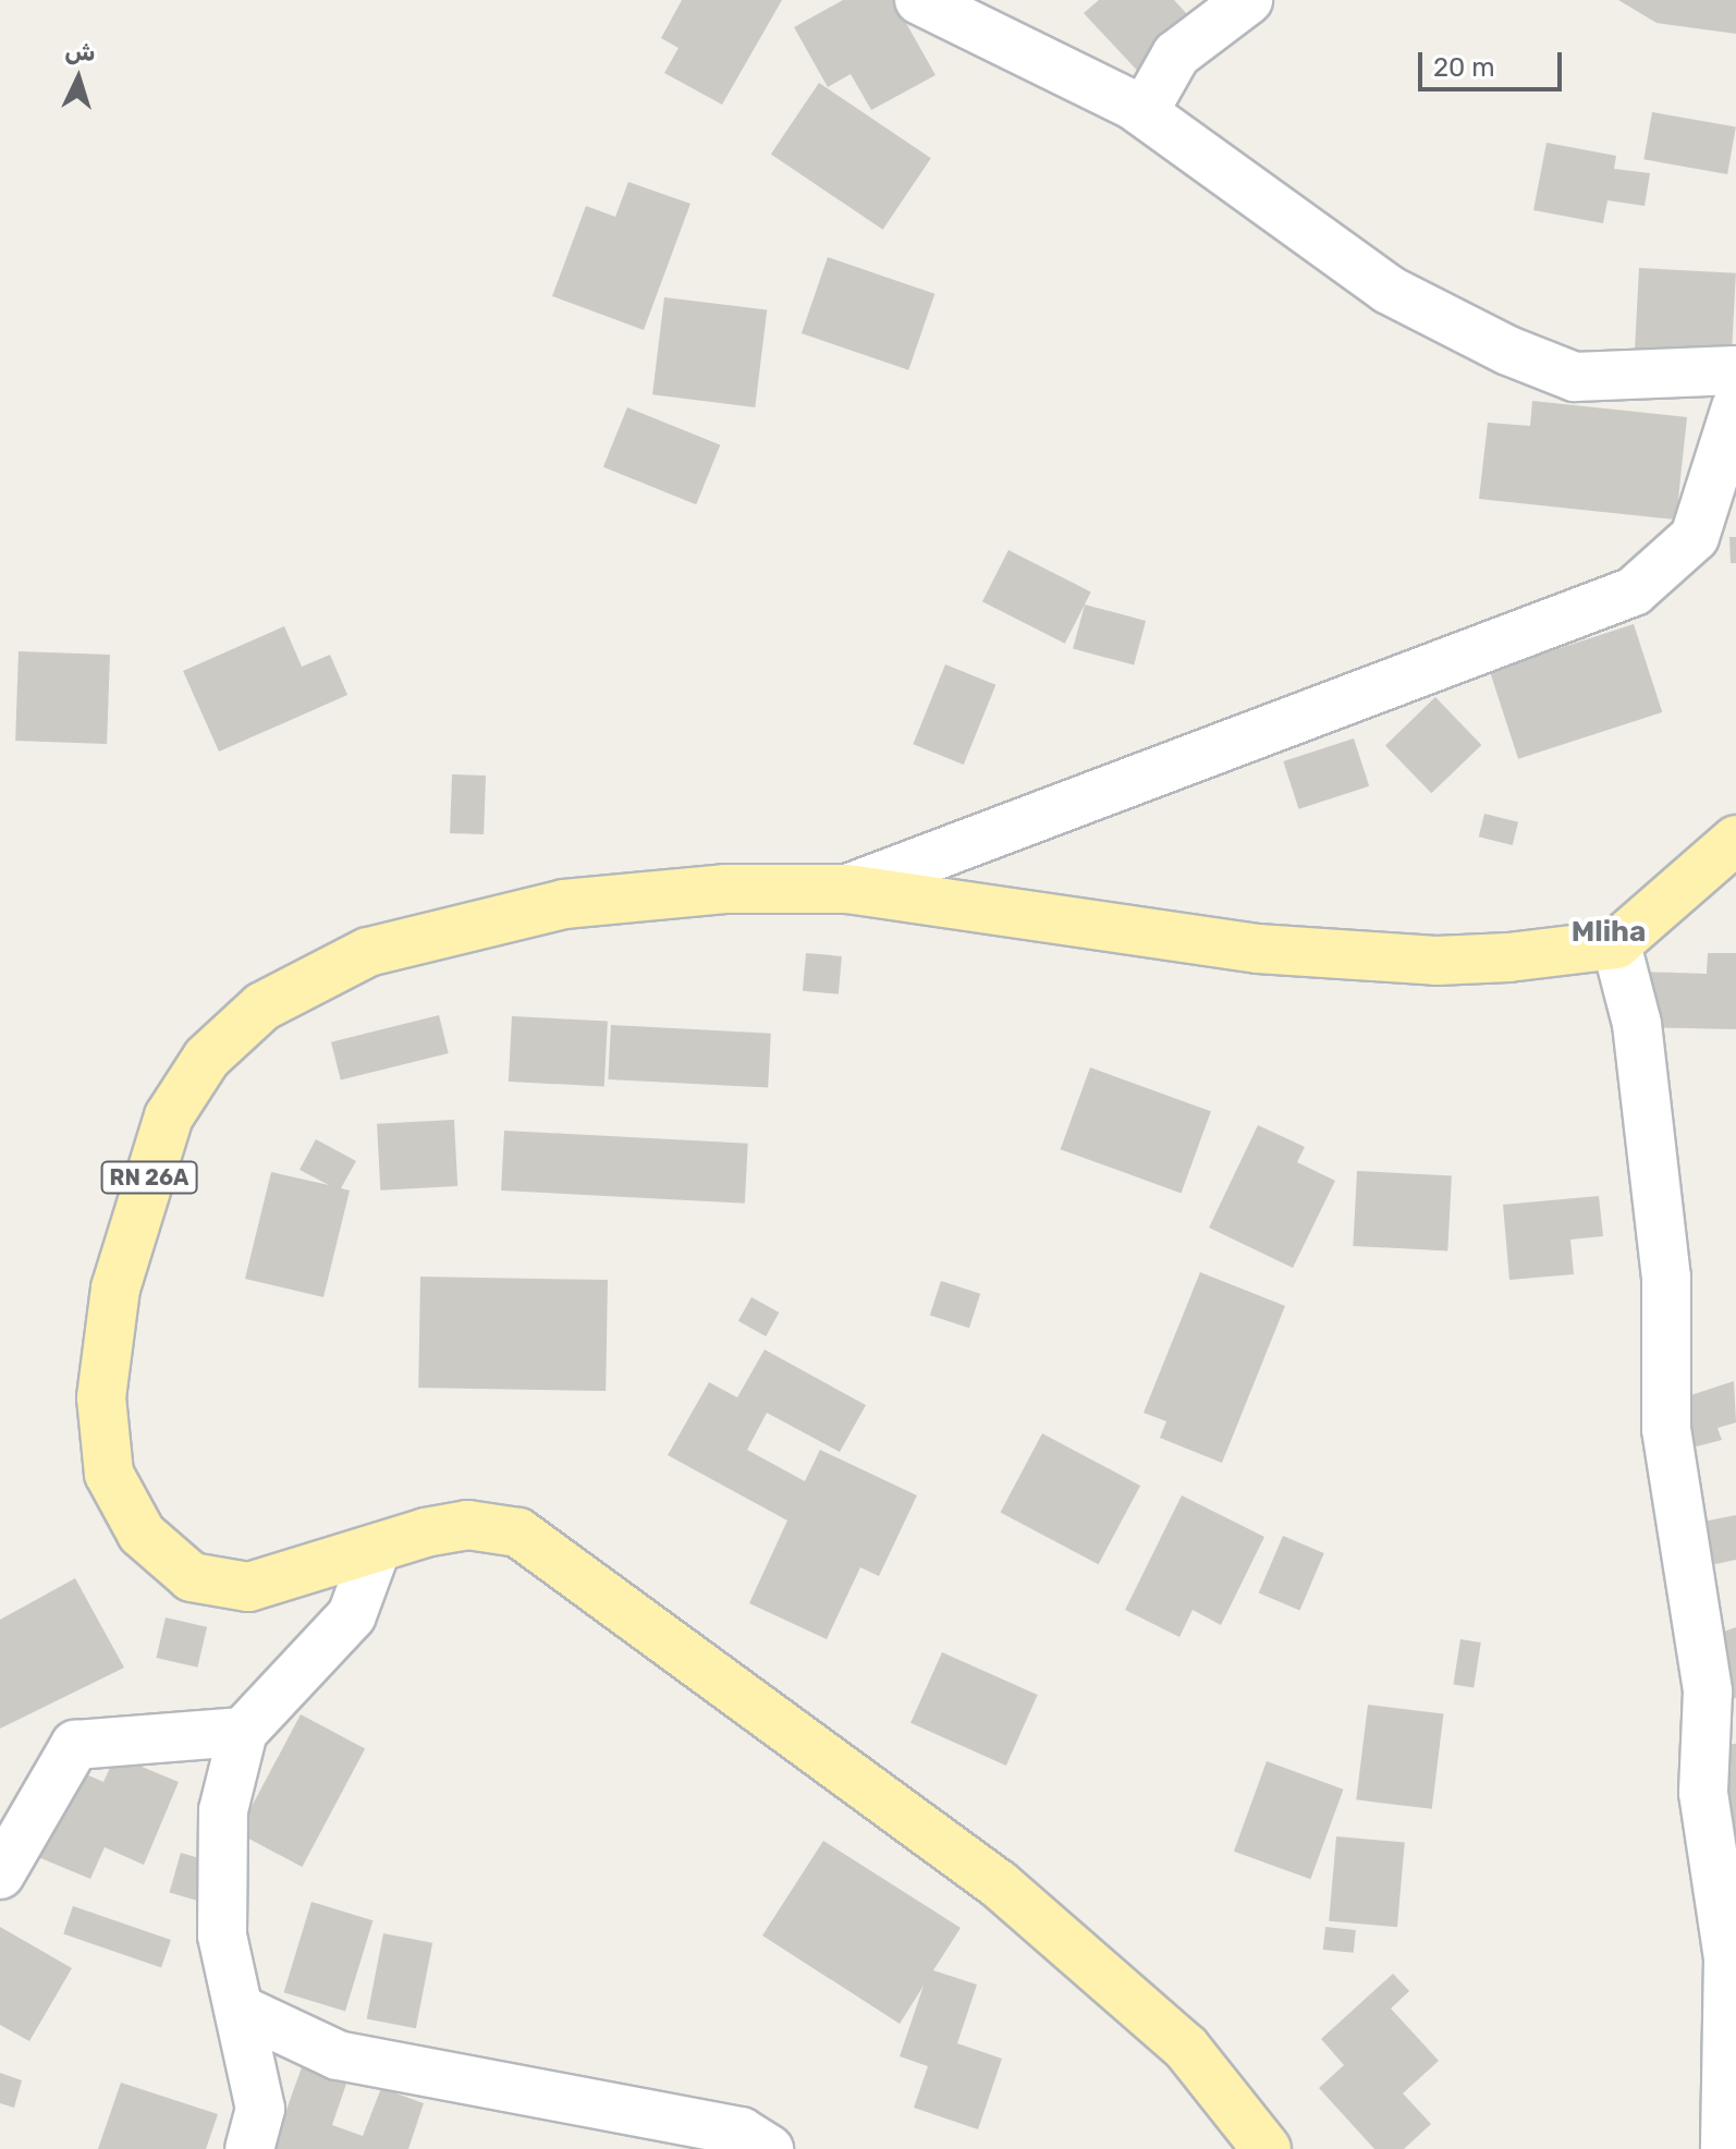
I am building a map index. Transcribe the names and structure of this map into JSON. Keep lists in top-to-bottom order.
{
  "streets": {
    "main road": ["RN 26A"]
  },
  "districts": ["Mliha"],
  "scale_bar": "20 m",
  "north": "top"
}
